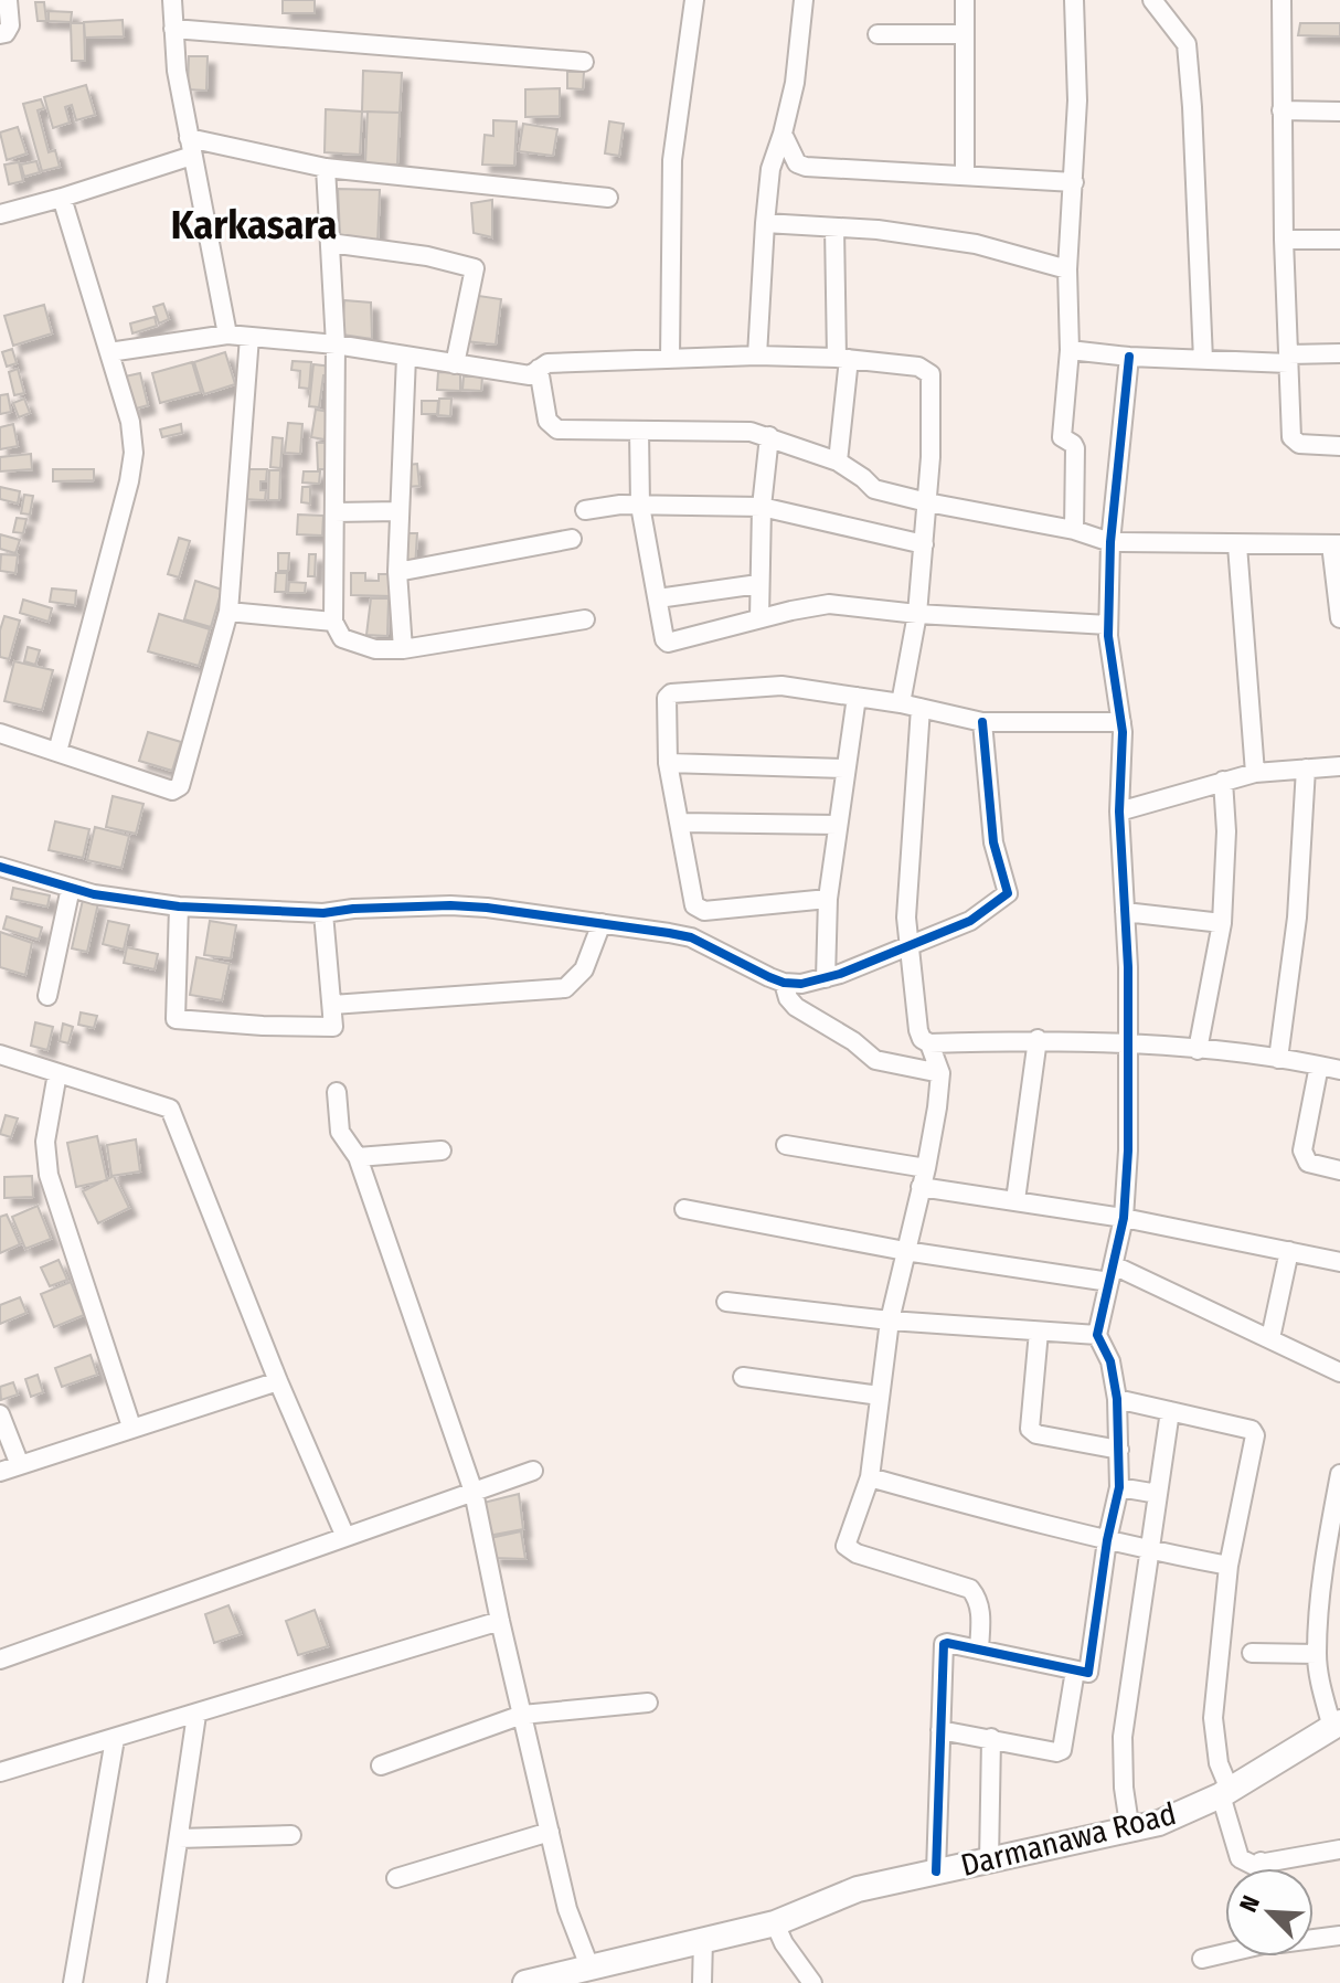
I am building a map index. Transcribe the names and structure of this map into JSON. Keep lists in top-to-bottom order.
{
  "streets": {
    "street": ["Darmanawa Road"]
  },
  "districts": ["Karkasara"],
  "north": "top left"
}
